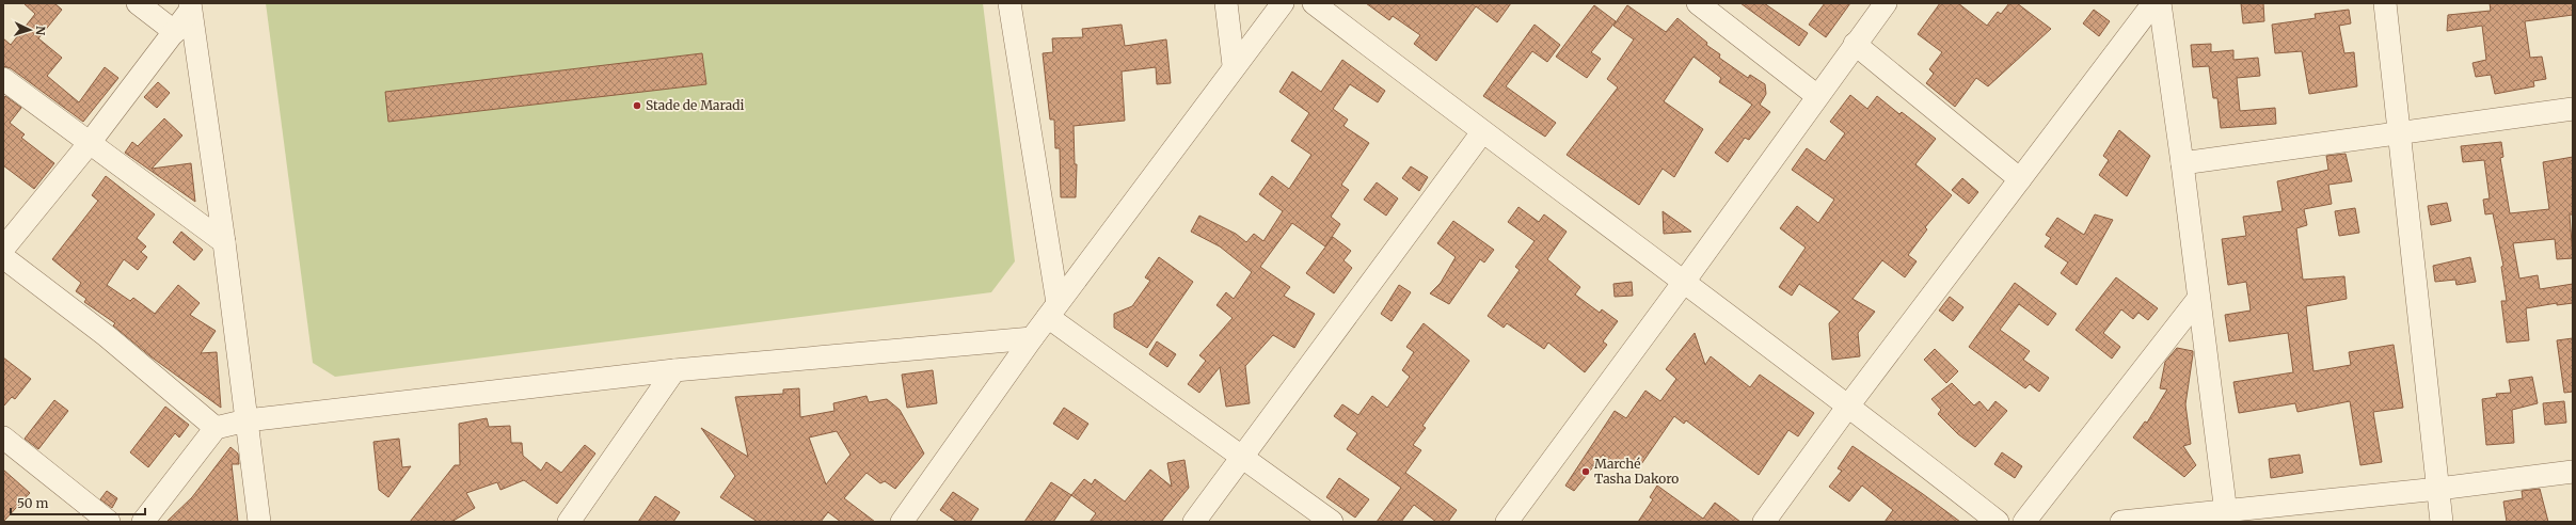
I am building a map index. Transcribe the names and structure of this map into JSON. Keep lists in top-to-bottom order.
{
  "places": ["Stade de Maradi", "Marché Tasha Dakoro"],
  "scale_bar": "50 m",
  "north": "right"
}
